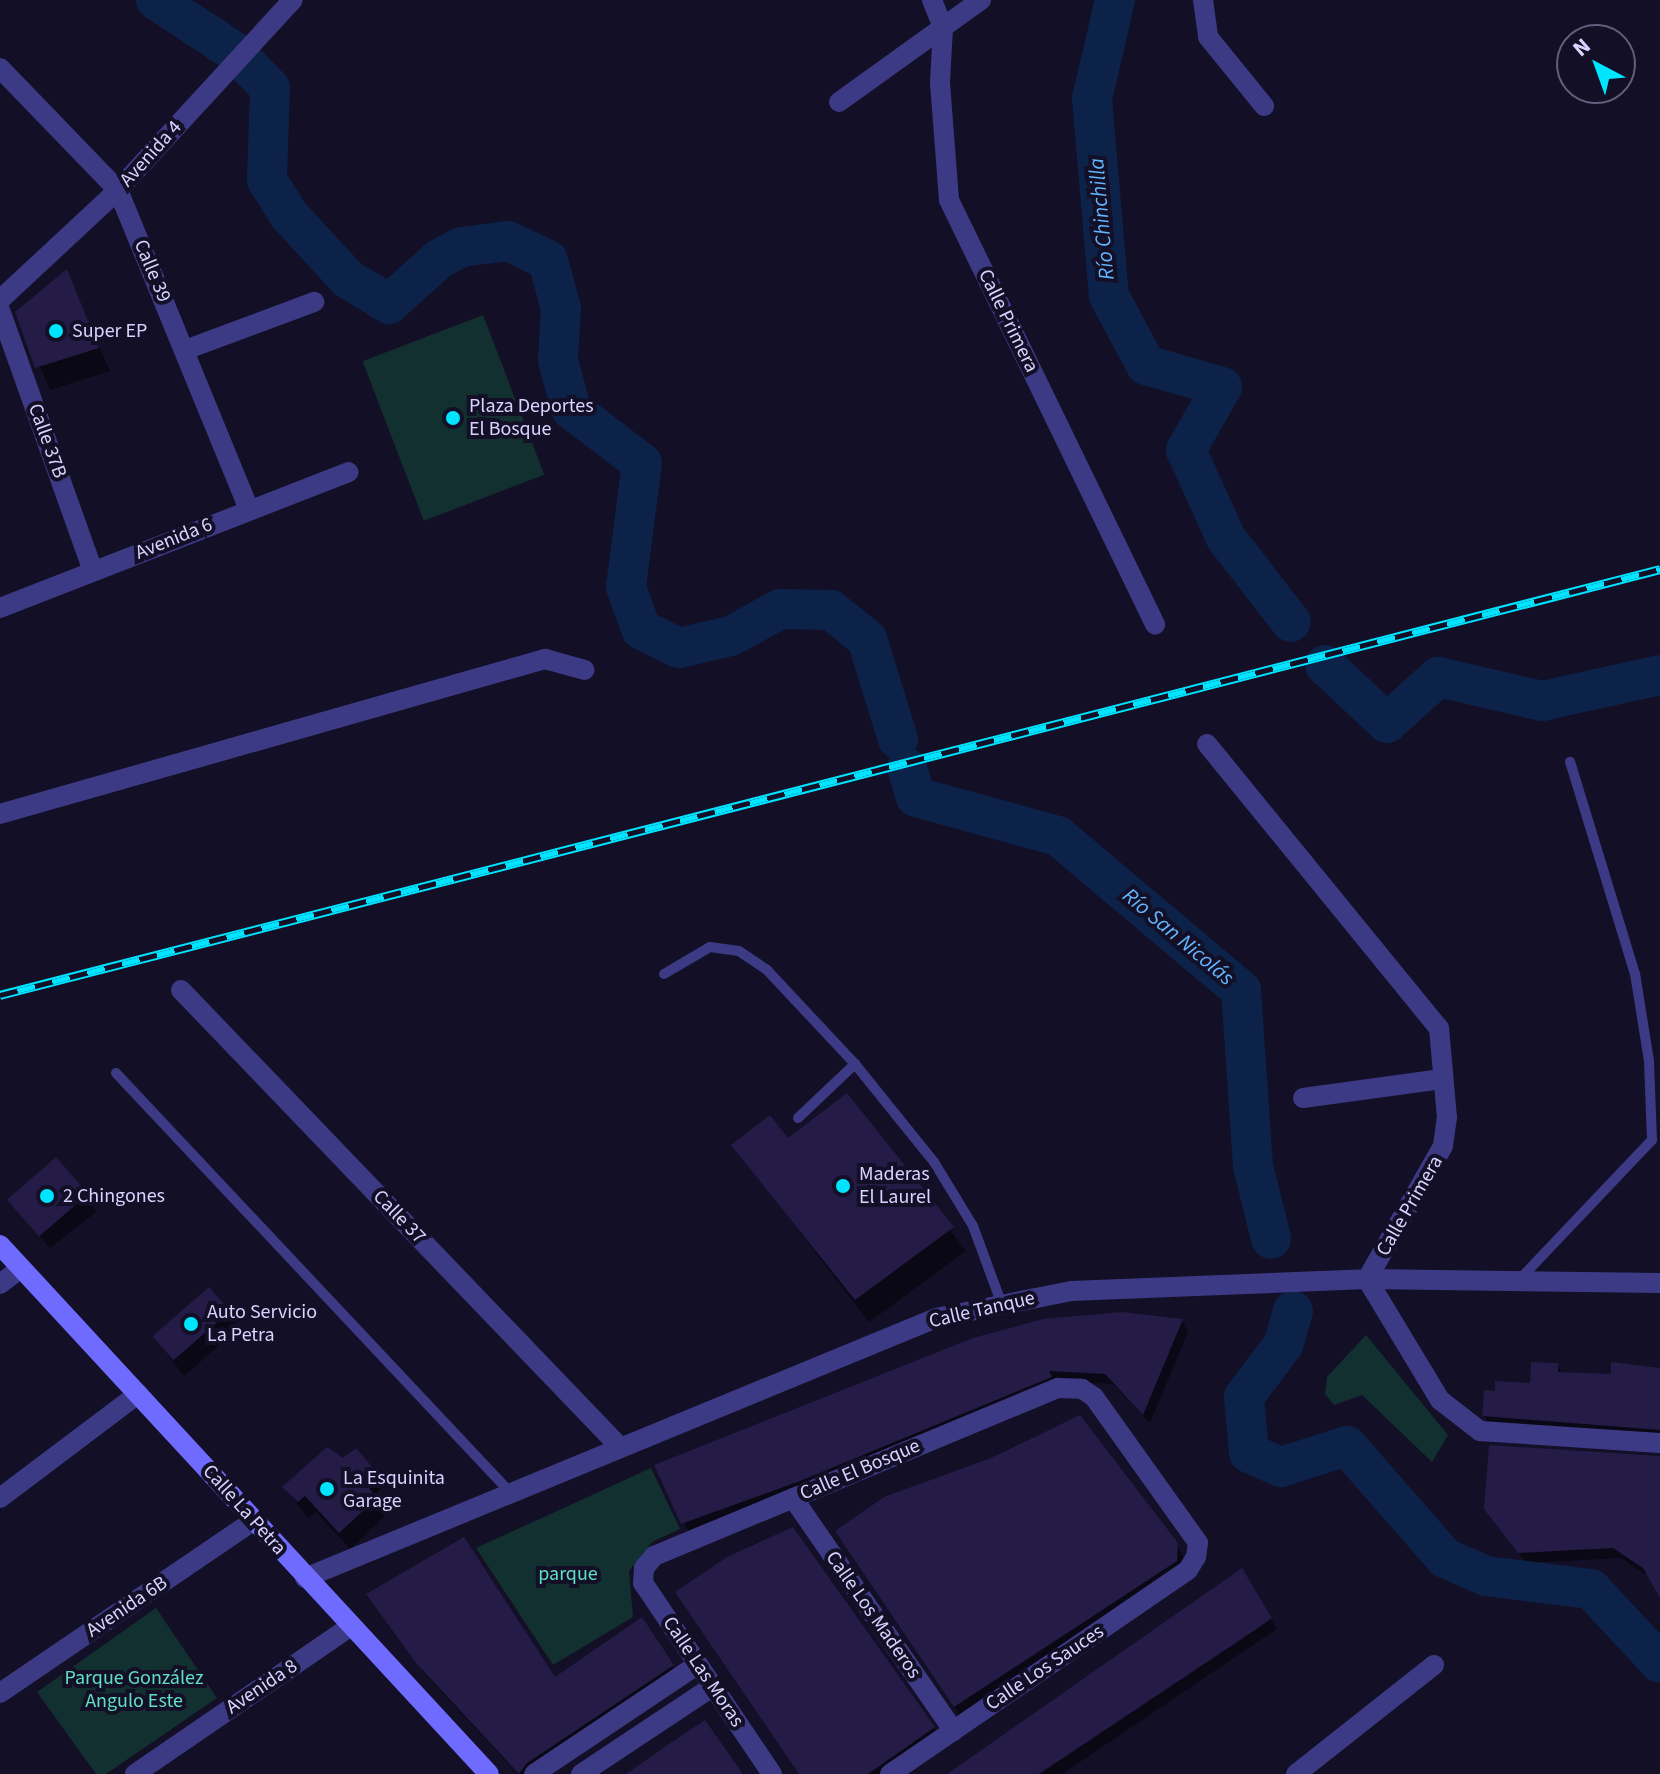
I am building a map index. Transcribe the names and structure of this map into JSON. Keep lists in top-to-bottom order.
{
  "streets": {
    "street": [
      "Avenida 4",
      "Calle 39",
      "Calle Primera",
      "Calle 37B",
      "Avenida 6",
      "Calle 37",
      "Calle Tanque",
      "Calle El Bosque",
      "Calle La Petra",
      "Avenida 6B",
      "Calle Los Maderos",
      "Calle Los Sauces",
      "Calle Las Moras",
      "Avenida 8"
    ]
  },
  "crossings": [
    ["Avenida 4", "Calle 39"],
    ["Calle 39", "Avenida 6"],
    ["Calle Primera", "Calle Tanque"],
    ["Calle 37B", "Avenida 6"],
    ["Calle 37", "Calle Tanque"],
    ["Calle Tanque", "Calle La Petra"],
    ["Calle El Bosque", "Calle Los Maderos"],
    ["Calle El Bosque", "Calle Los Sauces"],
    ["Calle El Bosque", "Calle Las Moras"],
    ["Calle La Petra", "Avenida 6B"],
    ["Calle La Petra", "Avenida 8"],
    ["Calle Los Maderos", "Calle Los Sauces"]
  ],
  "water": ["Río Chinchilla", "Río San Nicolás"],
  "parks": ["parque", "Parque González Angulo Este"],
  "places": [
    "Super EP",
    "Plaza Deportes El Bosque",
    "Maderas El Laurel",
    "2 Chingones",
    "Auto Servicio La Petra",
    "La Esquinita Garage"
  ],
  "north": "top left"
}
